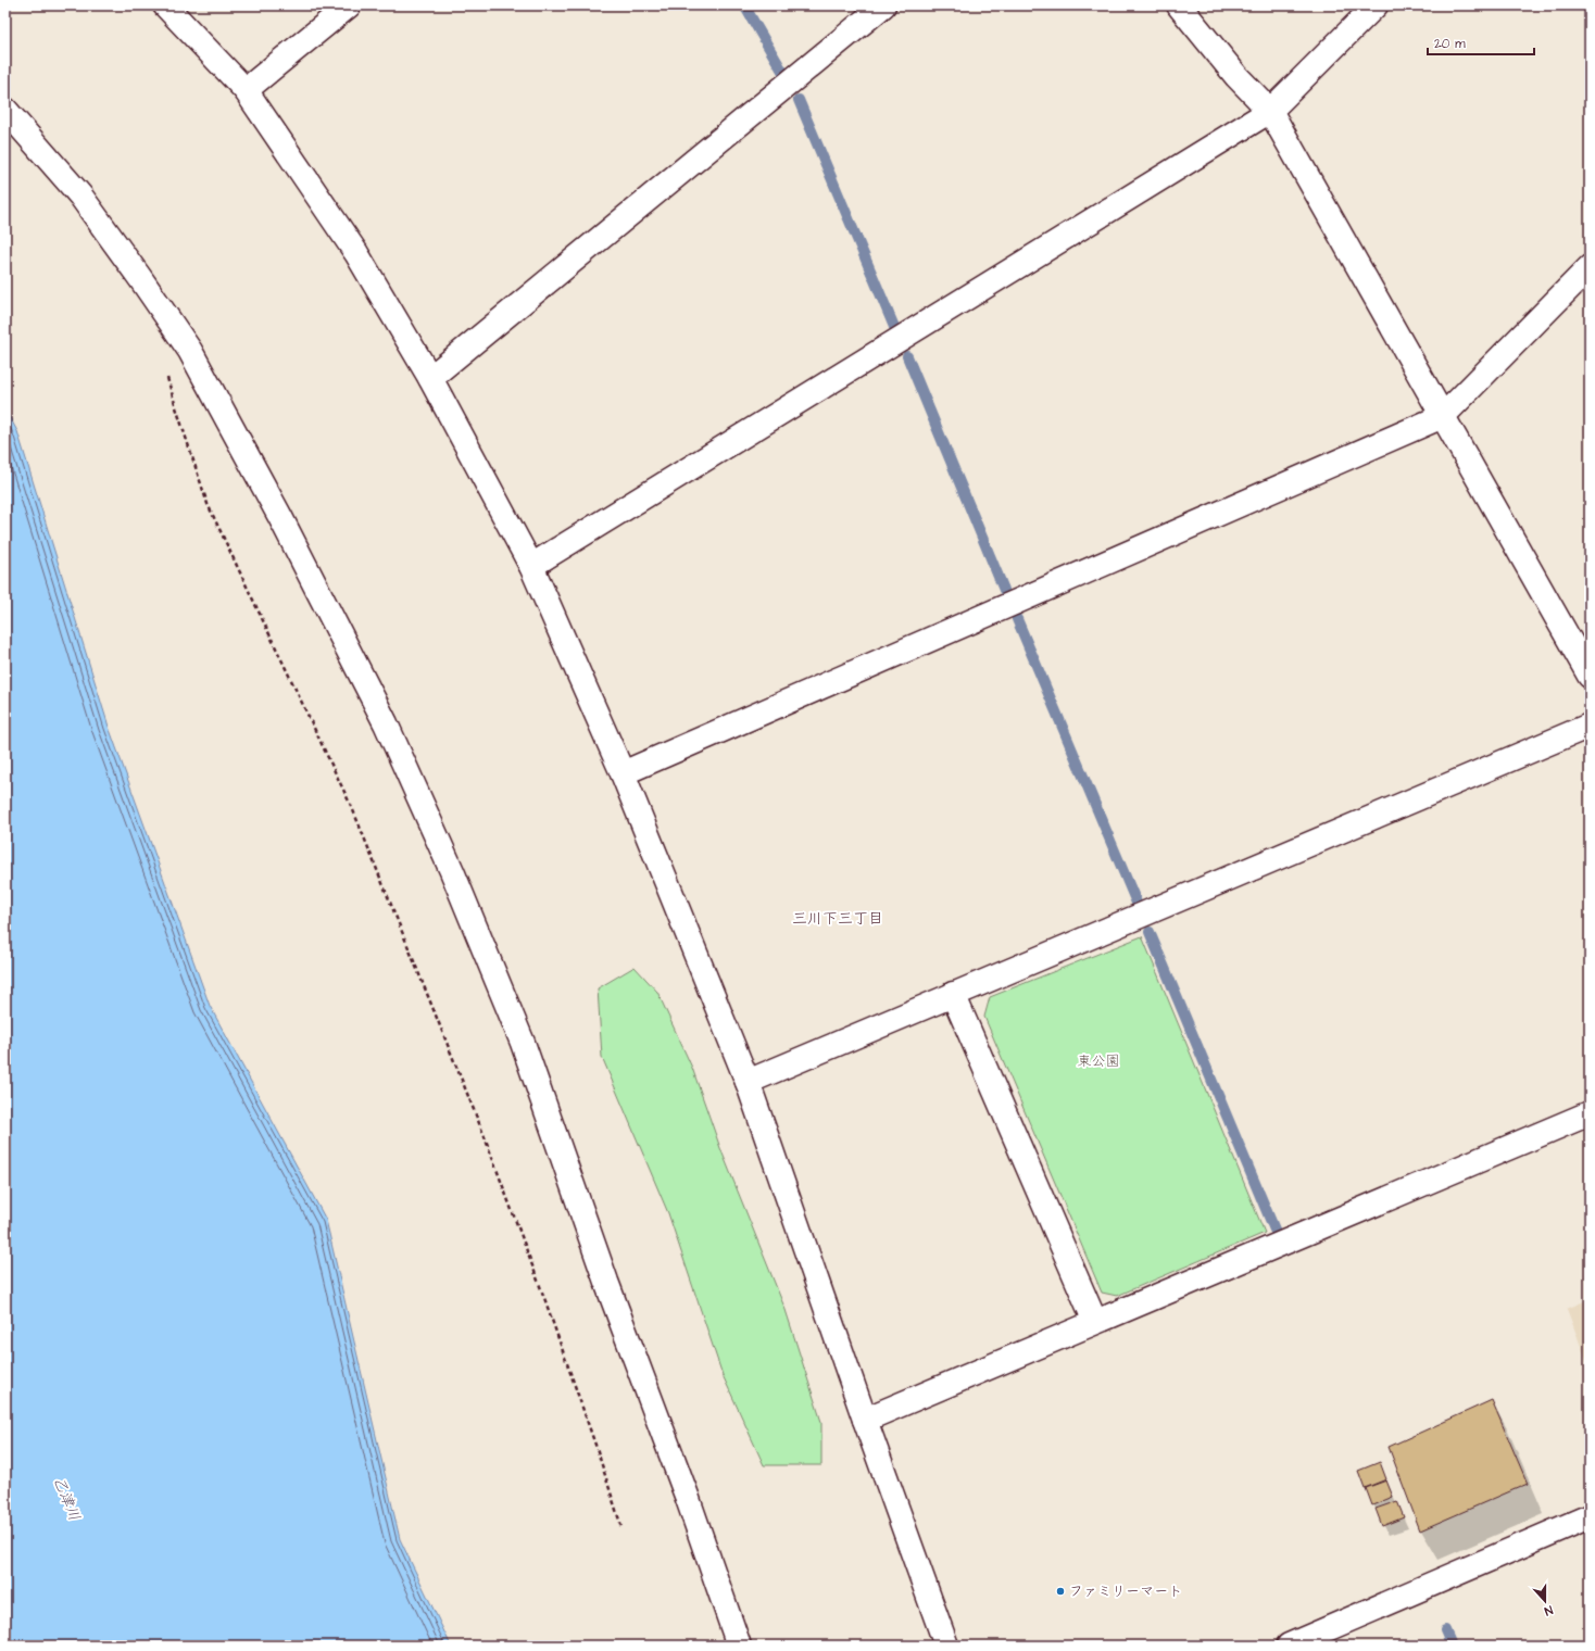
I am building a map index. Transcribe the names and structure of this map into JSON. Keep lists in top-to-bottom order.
{
  "districts": ["三川下三丁目"],
  "water": ["乙津川"],
  "parks": ["東公園"],
  "places": ["ファミリーマート"],
  "scale_bar": "20 m",
  "north": "bottom"
}
